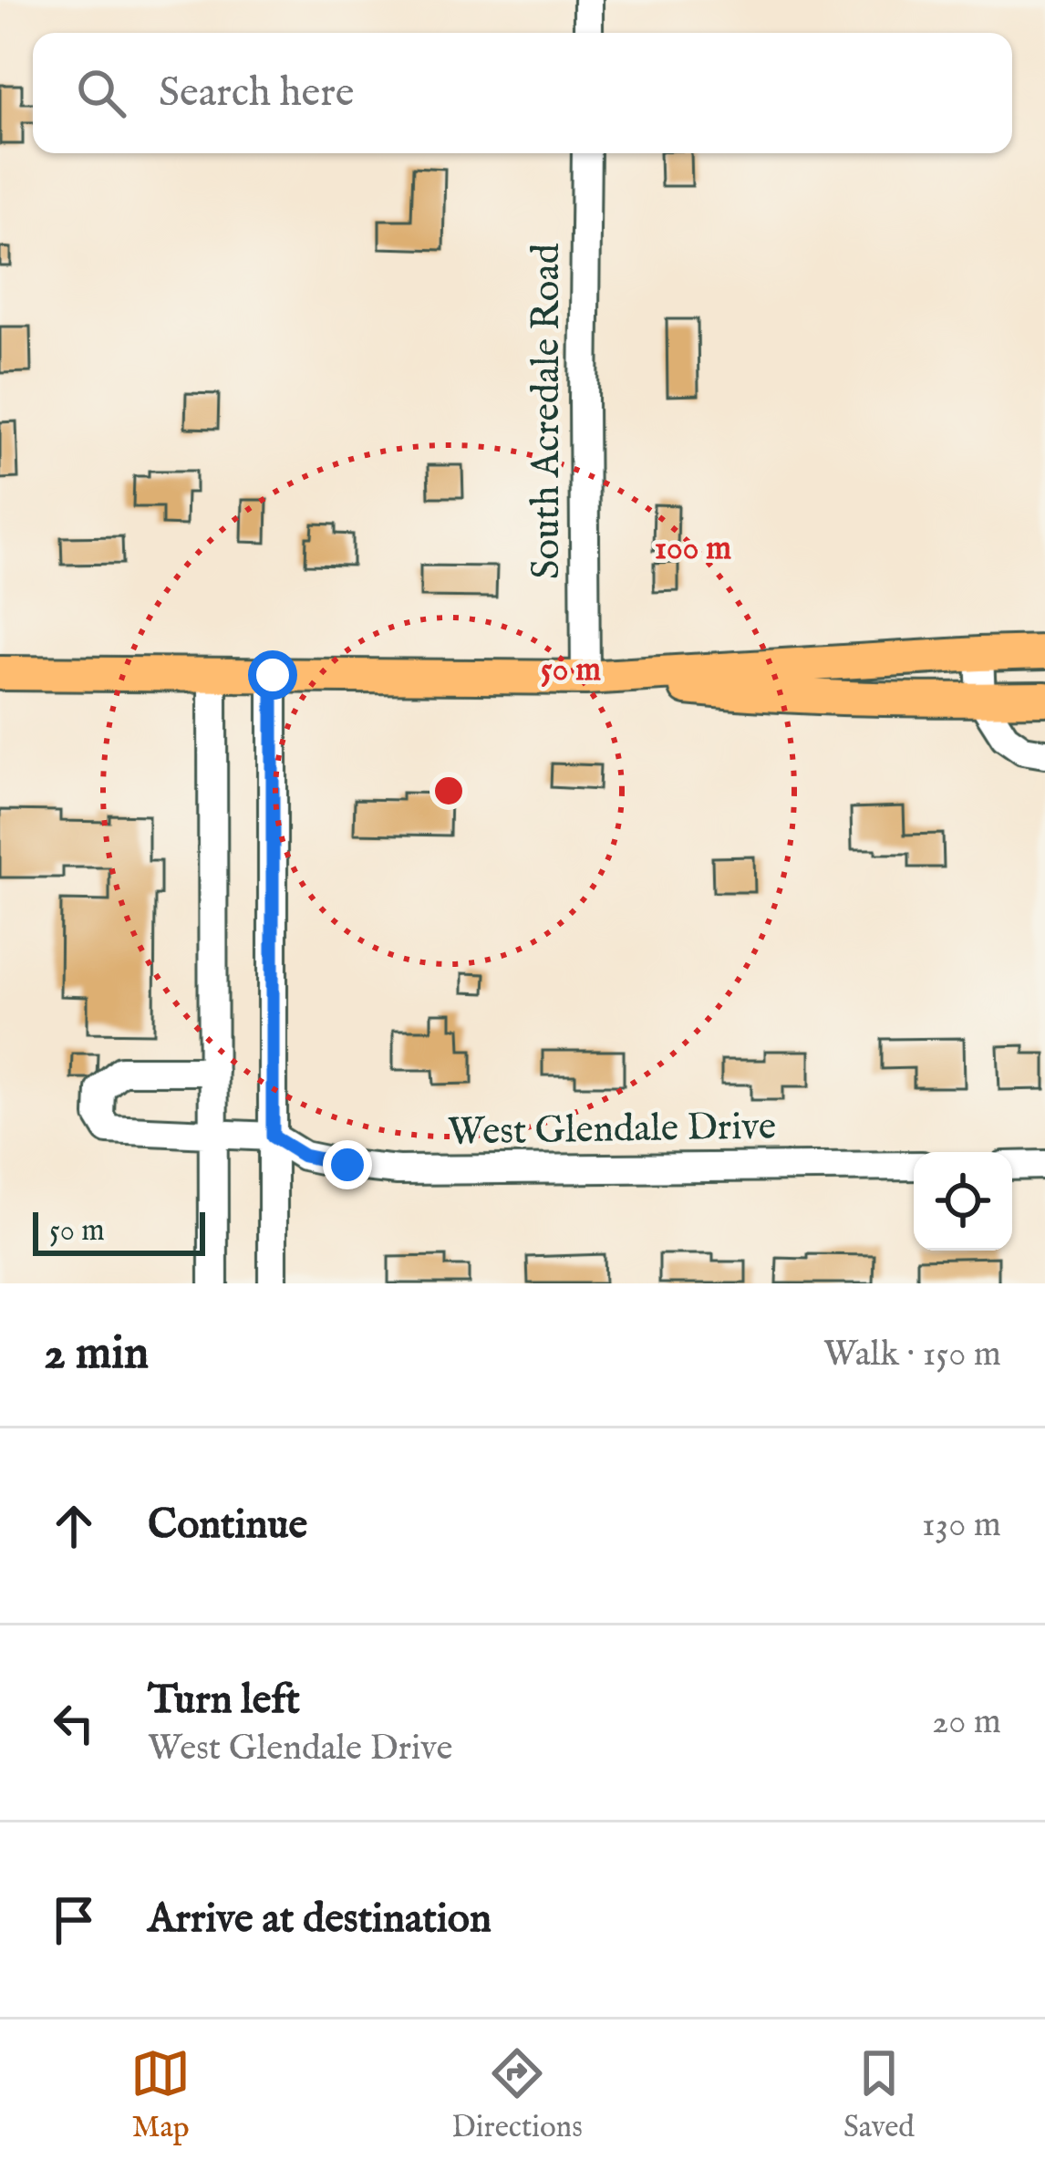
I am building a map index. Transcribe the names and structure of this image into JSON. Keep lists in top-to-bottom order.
{
  "streets": {
    "street": ["South Acredale Road", "West Glendale Drive"]
  },
  "scale_bar": "50 m",
  "page": {
    "search": "Search here",
    "scale": "50 m",
    "heading": ["2 min", "Walk · 150 m"],
    "list": [
      ["Continue", "130 m"],
      ["Turn left", "West Glendale Drive", "20 m"],
      "Arrive at destination"
    ],
    "nav": ["Map", "Directions", "Saved"]
  },
  "rings": ["100 m", "50 m"]
}
